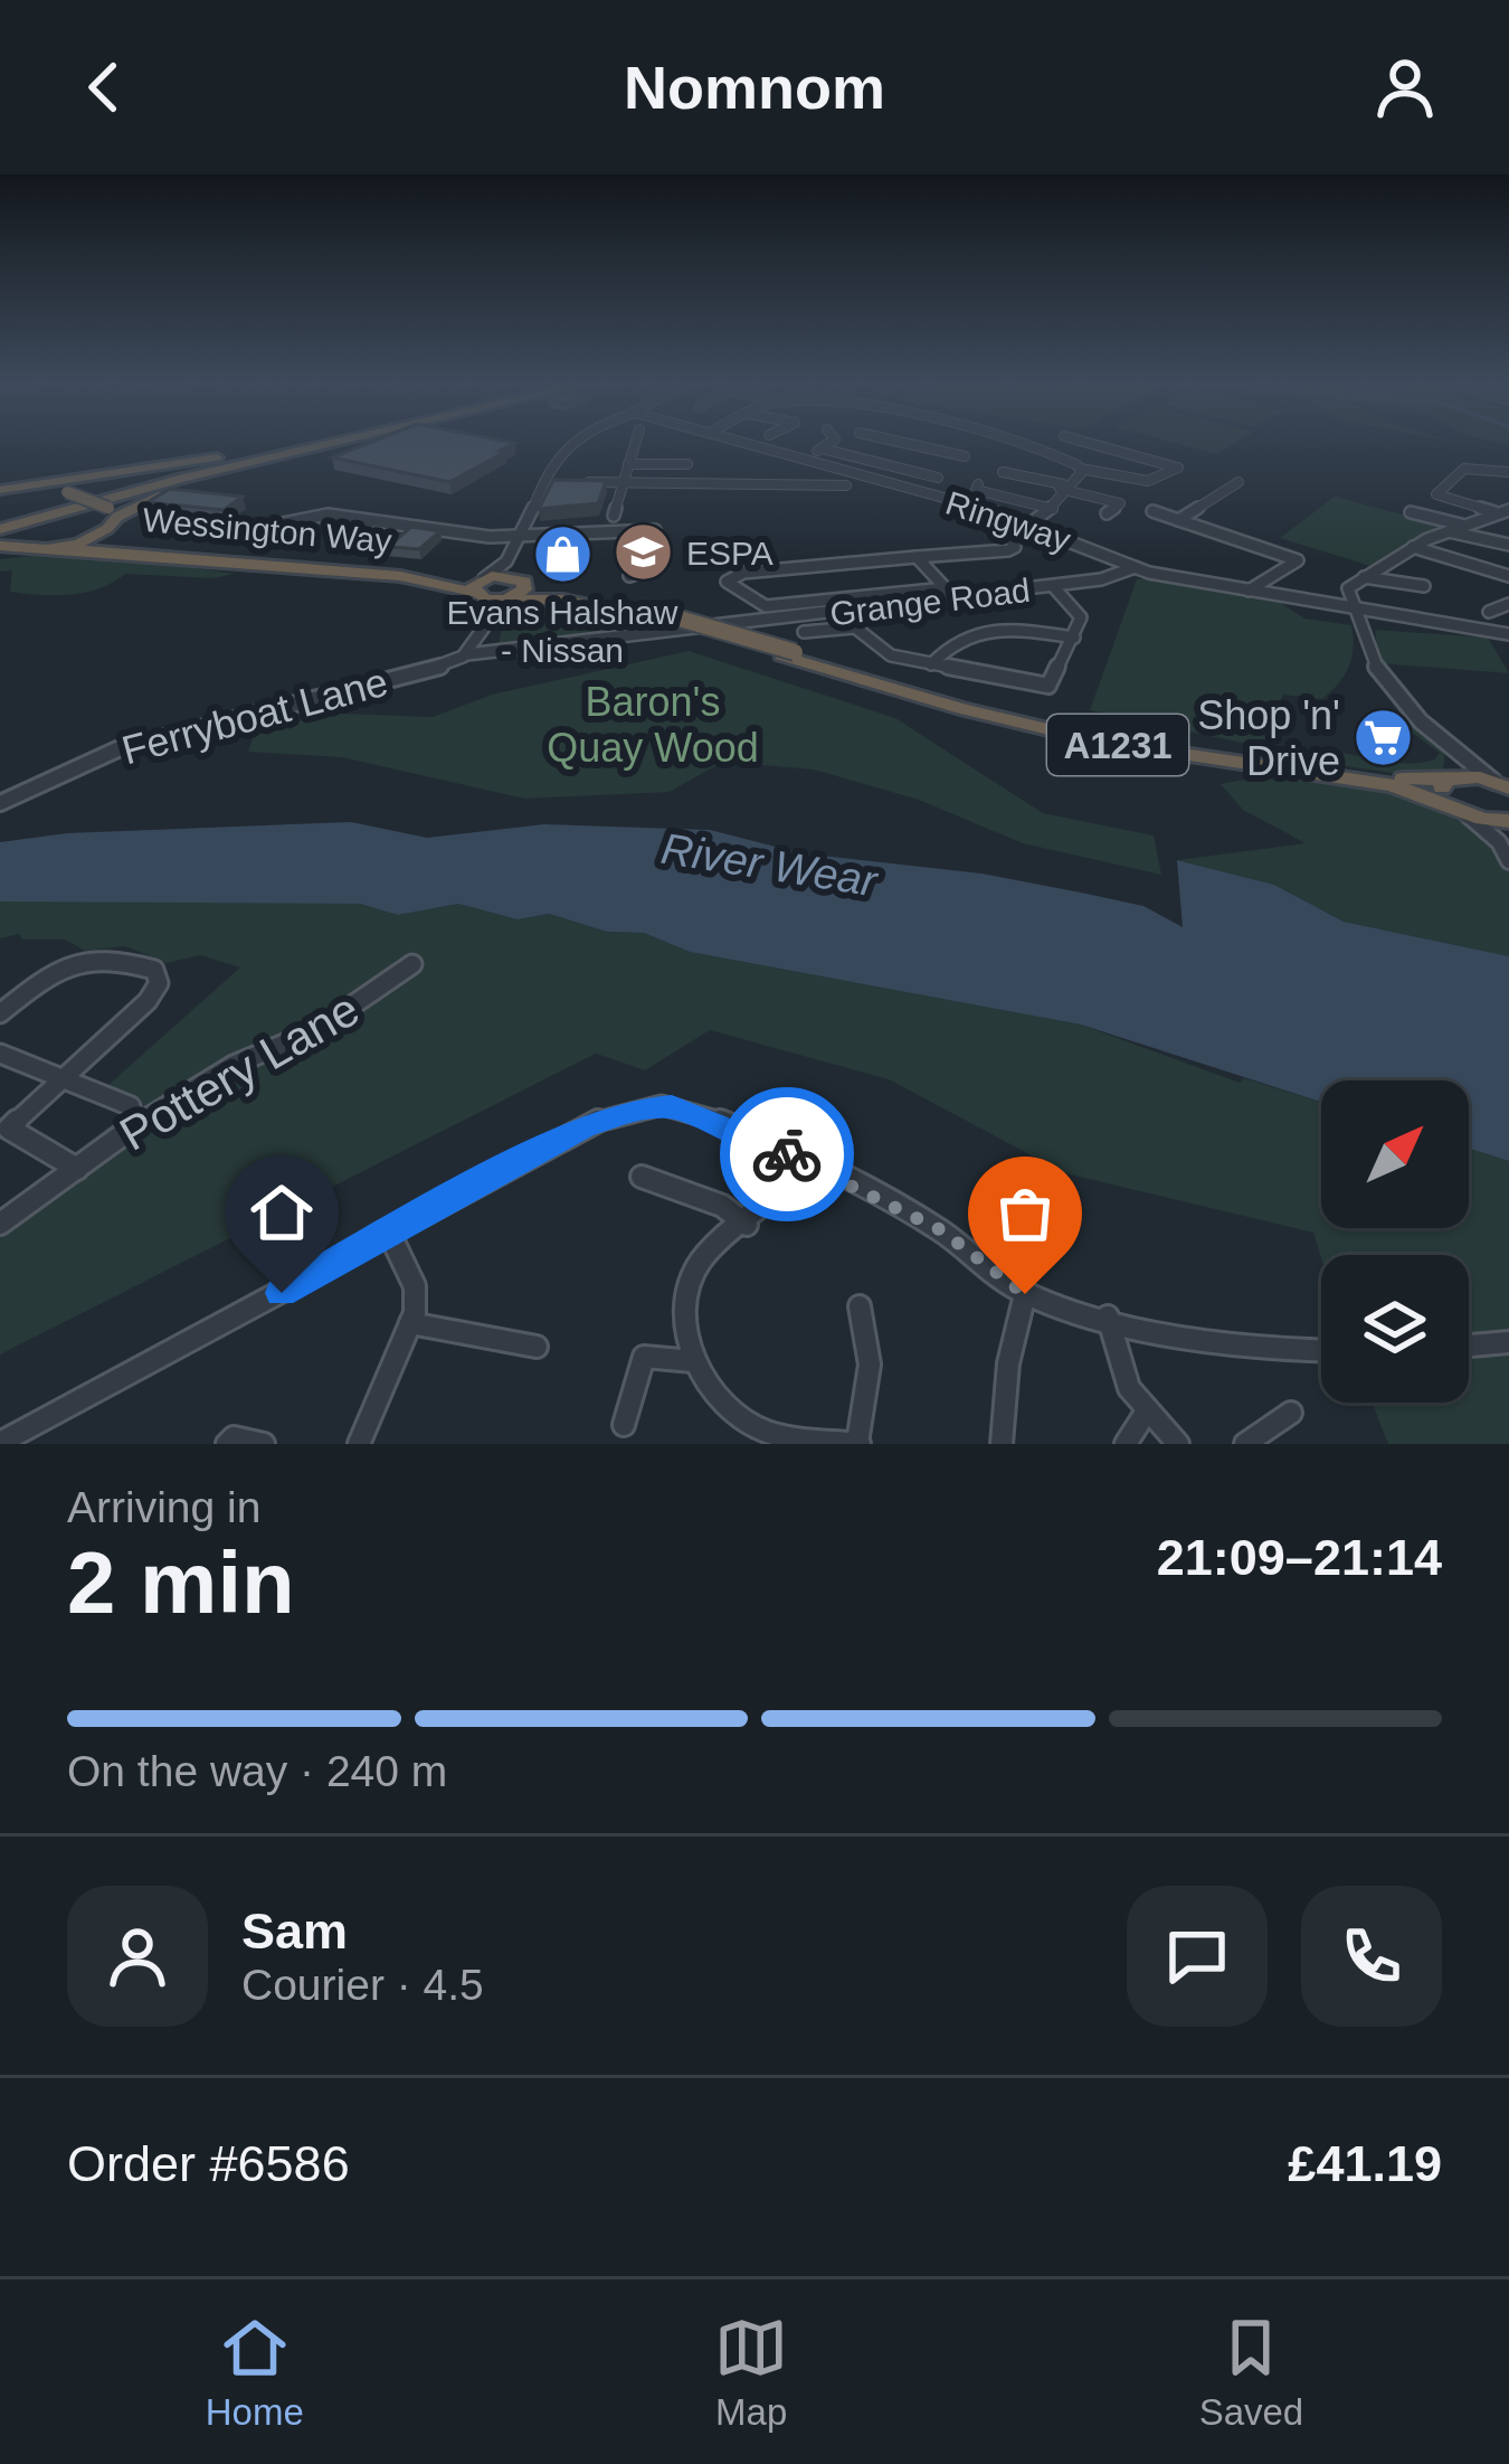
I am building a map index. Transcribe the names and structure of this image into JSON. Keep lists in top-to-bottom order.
{
  "streets": {
    "highway": ["Wessington Way", "A1231"],
    "street": [
      "Ringway",
      "Grange Road",
      "Ferryboat Lane",
      "Pottery Lane"
    ]
  },
  "crossings": [
    ["Ringway", "Grange Road"],
    ["Wessington Way", "Grange Road"],
    ["Grange Road", "Ferryboat Lane"]
  ],
  "water": ["River Wear"],
  "parks": ["Baron's Quay Wood"],
  "places": {
    "school or university": ["ESPA"],
    "shop": ["Evans Halshaw - Nissan"],
    "supermarket": ["Shop 'n' Drive"]
  },
  "north": "top right",
  "page": {
    "header": "Nomnom",
    "heading": ["2 min", "Arriving in", "21:09–21:14"],
    "panel": [
      "Sam",
      "Courier · 4.5",
      "Order #6586",
      "£41.19"
    ],
    "bar": "On the way · 240 m",
    "tabs": ["Home", "Map", "Saved"]
  }
}
